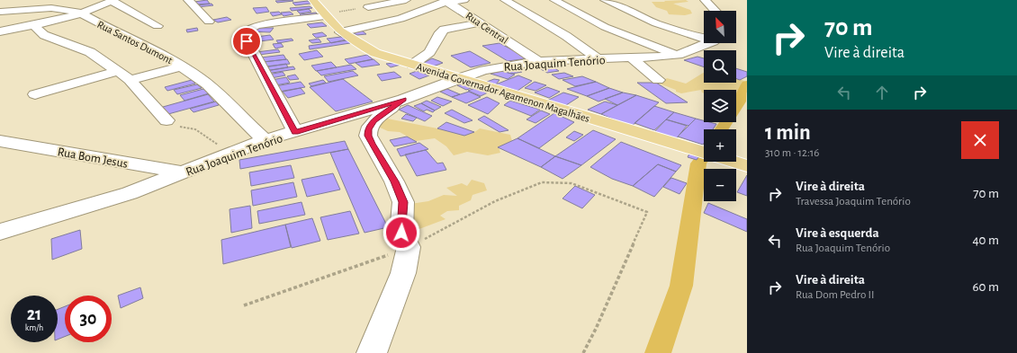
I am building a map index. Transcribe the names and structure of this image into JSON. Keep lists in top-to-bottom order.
{
  "streets": {
    "main road": ["Avenida Governador Agamenon Magalhães"],
    "street": [
      "Rua Central",
      "Rua Santos Dumont",
      "Rua Joaquim Tenório",
      "Rua Bom Jesus"
    ]
  },
  "crossings": [
    ["Rua Central", "Rua Joaquim Tenório"],
    ["Rua Santos Dumont", "Rua Joaquim Tenório"],
    ["Rua Joaquim Tenório", "Avenida Governador Agamenon Magalhães"],
    ["Rua Joaquim Tenório", "Rua Bom Jesus"]
  ],
  "north": "top left",
  "page": {
    "turn": ["70 m", "Vire à direita"],
    "map_buttons": ["+", "−"],
    "heading": ["1 min", "310 m · 12:16"],
    "list": [
      {
        "name": "Vire à direita",
        "note": "Travessa Joaquim Tenório",
        "value": "70 m"
      },
      {
        "name": "Vire à esquerda",
        "note": "Rua Joaquim Tenório",
        "value": "40 m"
      },
      {
        "name": "Vire à direita",
        "note": "Rua Dom Pedro II",
        "value": "60 m"
      }
    ],
    "speed": "21 km/h",
    "limit": "30"
  }
}
